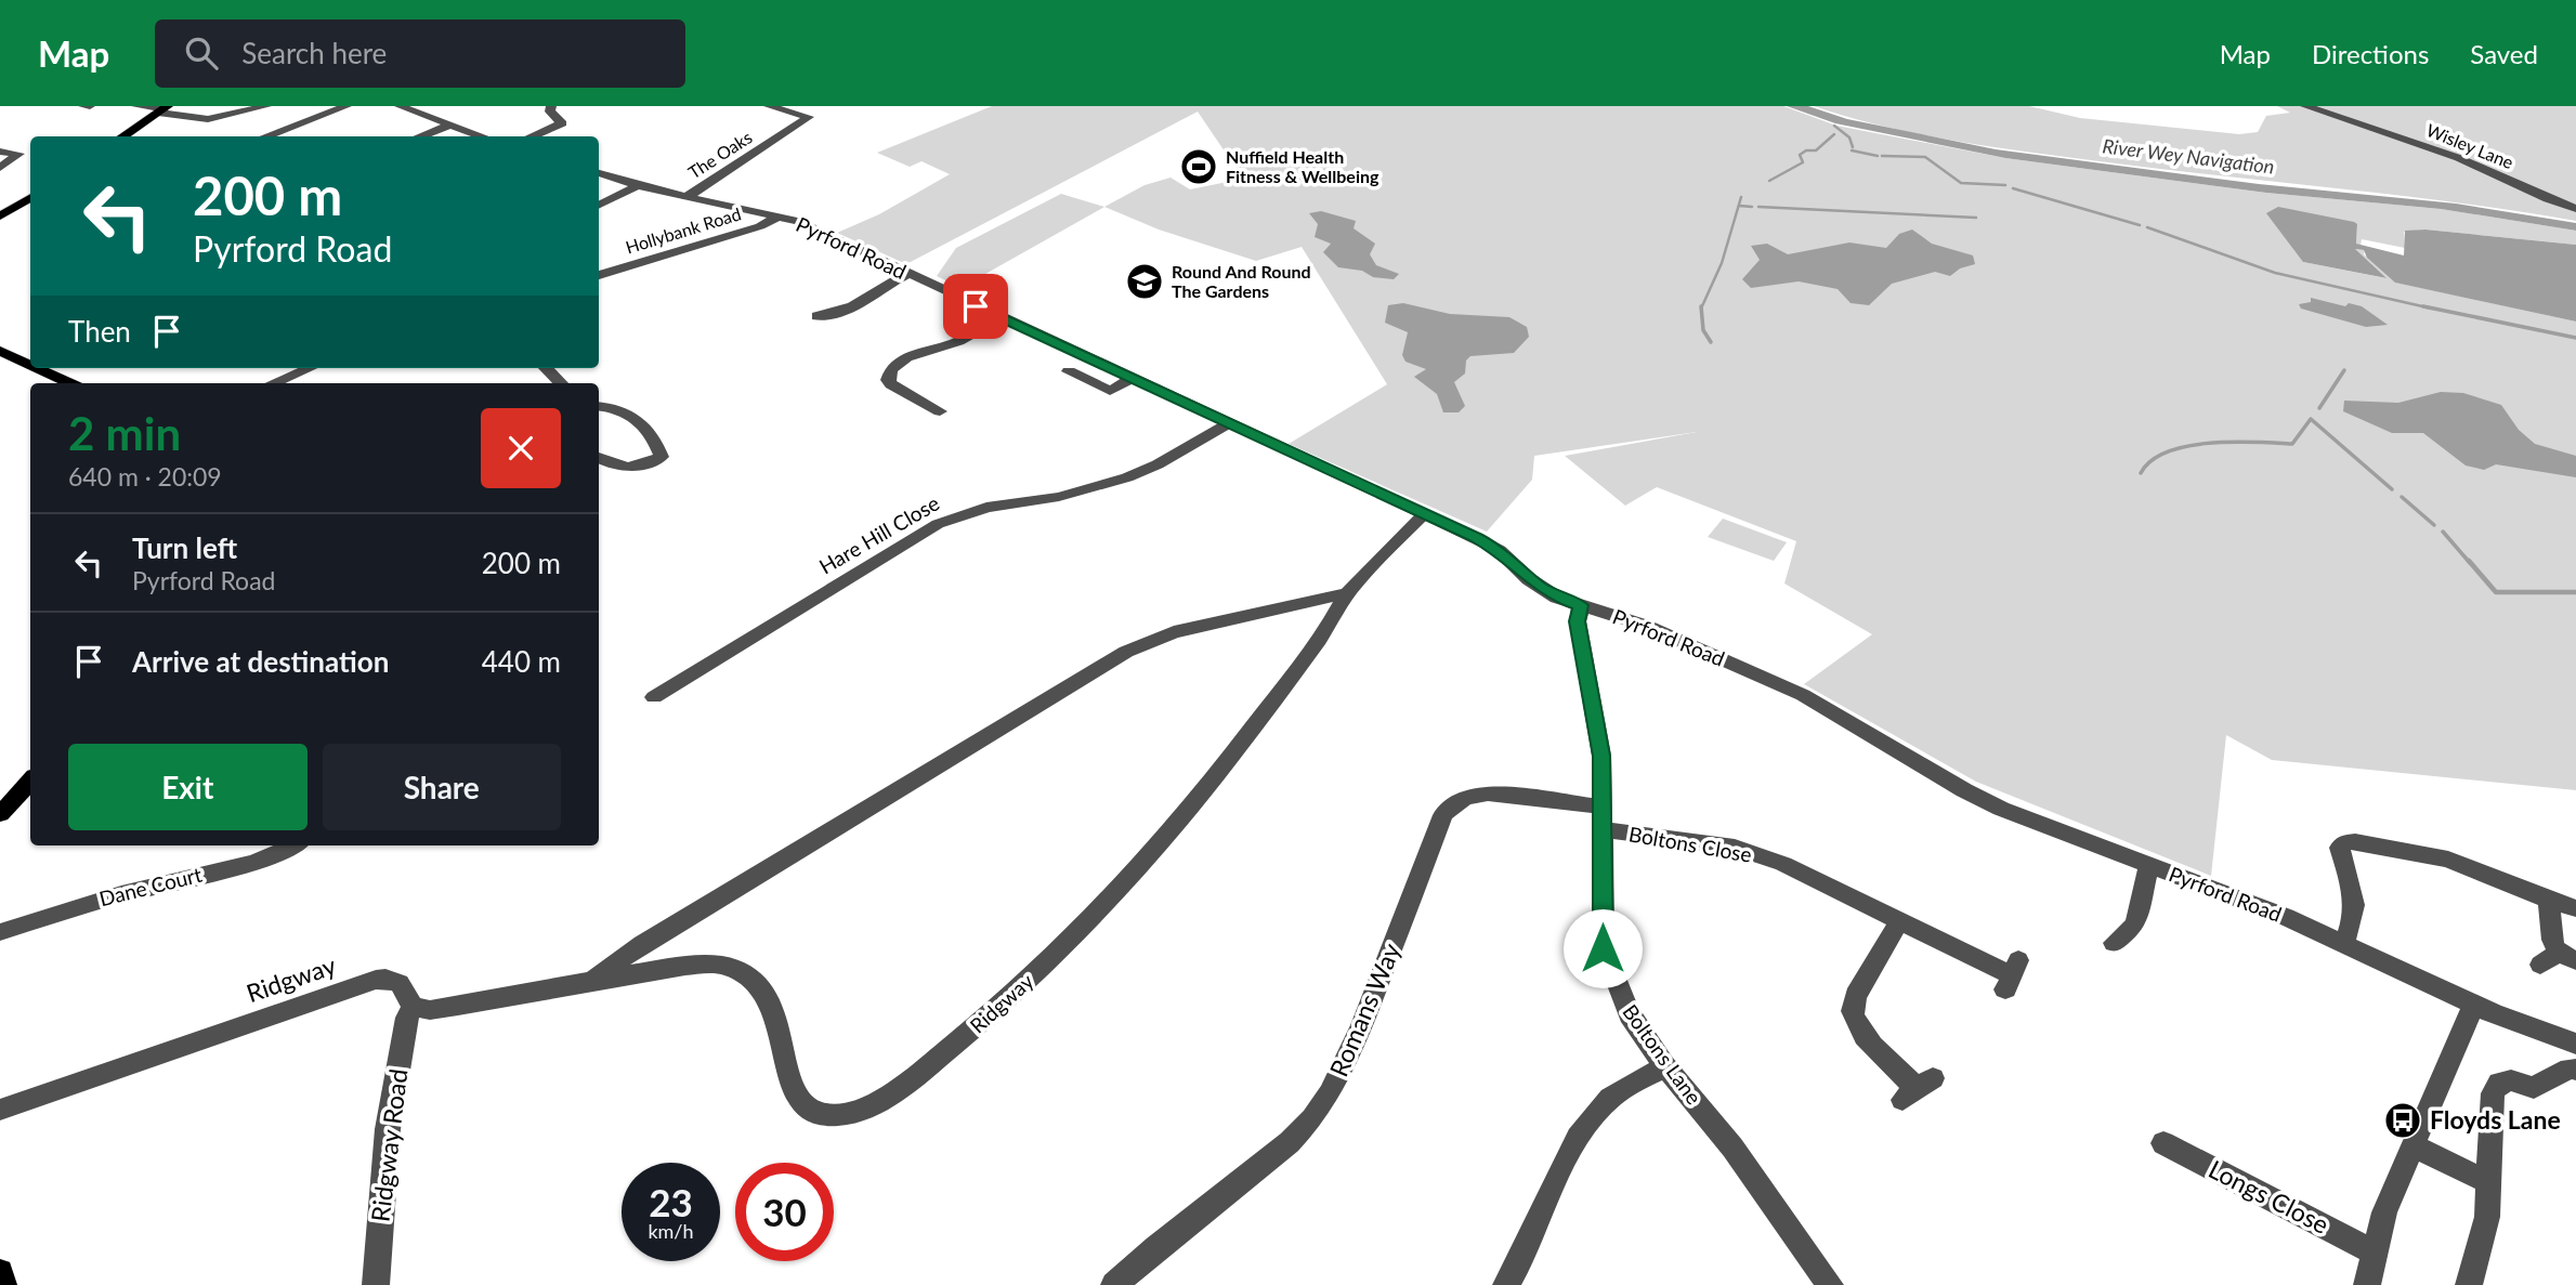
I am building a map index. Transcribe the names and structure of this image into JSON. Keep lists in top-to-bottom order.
{
  "streets": {
    "street": [
      "Wisley Lane",
      "The Oaks",
      "Hollybank Road",
      "Pyrford Road",
      "Hare Hill Close",
      "Boltons Close",
      "Dane Court",
      "Ridgway",
      "Romans Way",
      "Boltons Lane",
      "Ridgway Road",
      "Longs Close"
    ]
  },
  "crossings": [
    ["The Oaks", "Pyrford Road"],
    ["Hollybank Road", "Pyrford Road"],
    ["Pyrford Road", "Hare Hill Close"],
    ["Pyrford Road", "Ridgway"],
    ["Pyrford Road", "Boltons Lane"],
    ["Boltons Close", "Romans Way"],
    ["Boltons Close", "Boltons Lane"],
    ["Ridgway", "Ridgway Road"],
    ["Romans Way", "Boltons Lane"]
  ],
  "water": ["River Wey Navigation"],
  "places": {
    "sports": ["Nuffield Health Fitness & Wellbeing"],
    "school or university": ["Round And Round The Gardens"],
    "bus stop": ["Floyds Lane"]
  },
  "page": {
    "header": "Map",
    "search": "Search here",
    "nav": ["Map", "Directions", "Saved"],
    "turn": ["200 m", "Pyrford Road"],
    "then": "Then",
    "heading": ["2 min", "640 m · 20:09"],
    "list": [
      {
        "name": "Turn left",
        "note": "Pyrford Road",
        "value": "200 m"
      },
      {
        "name": "Arrive at destination",
        "value": "440 m"
      }
    ],
    "buttons": ["Exit", "Share"],
    "speed": "23 km/h",
    "limit": "30"
  }
}
